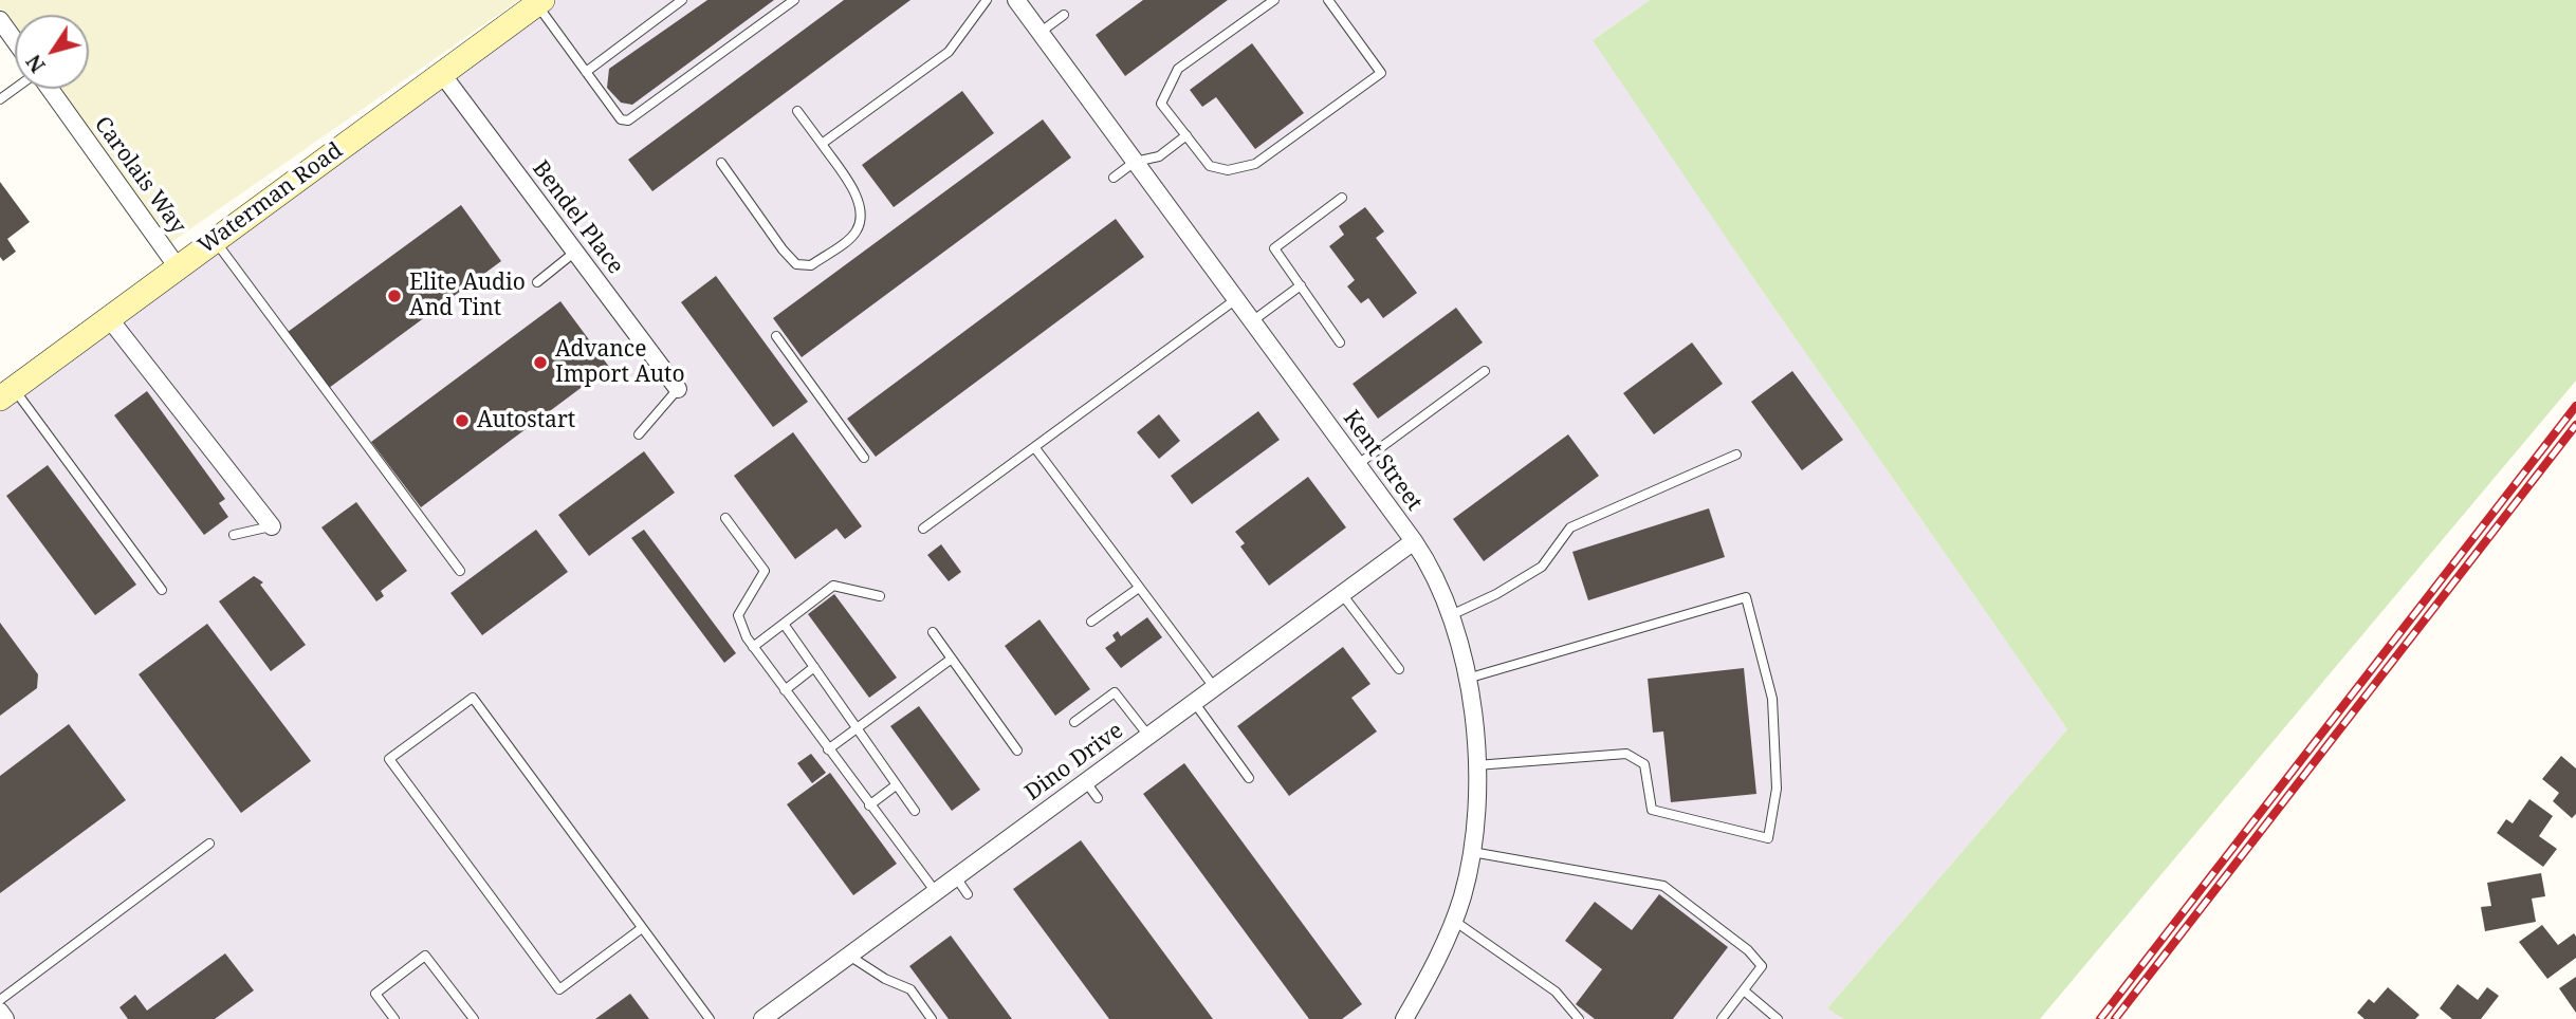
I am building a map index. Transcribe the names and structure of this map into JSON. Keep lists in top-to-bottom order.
{
  "streets": {
    "main road": ["Waterman Road"],
    "street": [
      "Carolais Way",
      "Bendel Place",
      "Kent Street",
      "Dino Drive"
    ]
  },
  "crossings": [
    ["Carolais Way", "Waterman Road"],
    ["Waterman Road", "Bendel Place"],
    ["Kent Street", "Dino Drive"]
  ],
  "places": ["Elite Audio And Tint", "Advance Import Auto", "Autostart"],
  "north": "bottom left"
}
